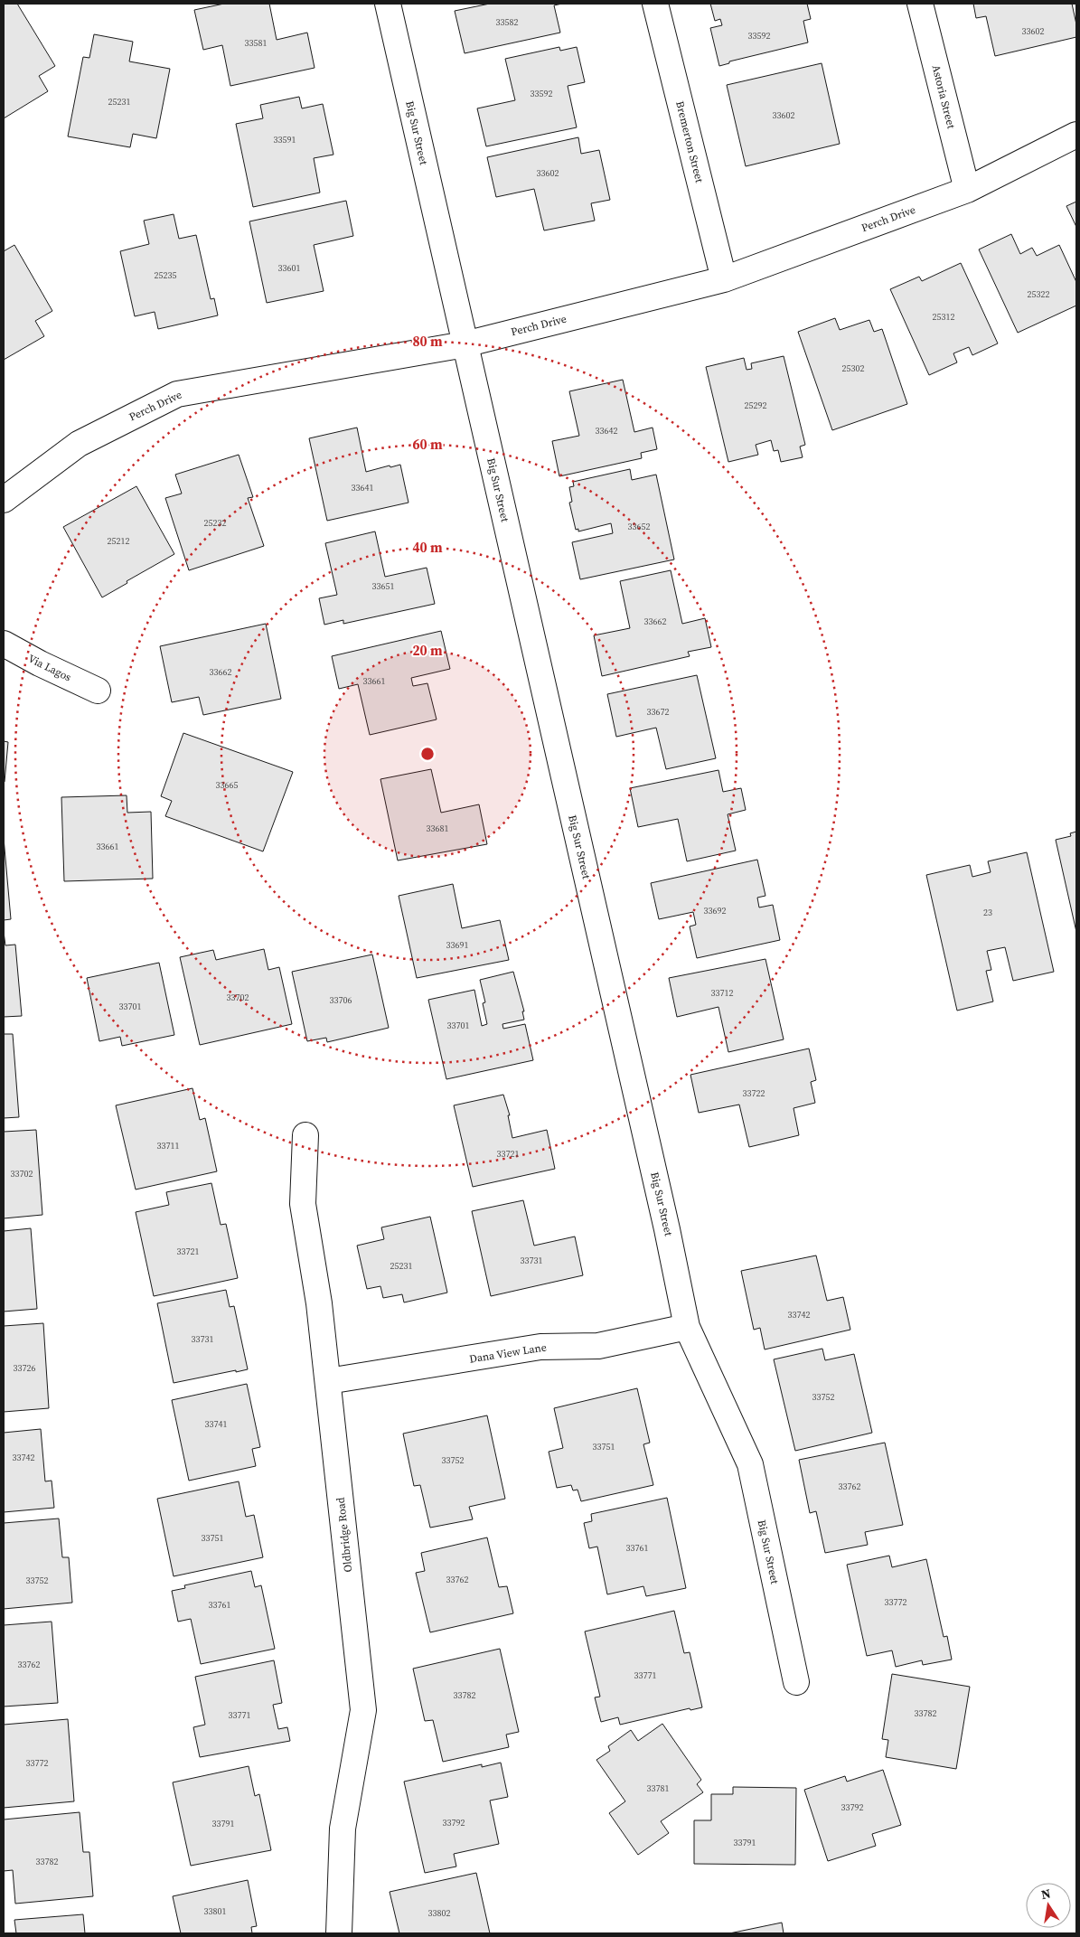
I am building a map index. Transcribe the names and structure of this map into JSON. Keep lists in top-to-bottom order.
{
  "streets": {
    "street": [
      "Astoria Street",
      "Big Sur Street",
      "Bremerton Street",
      "Perch Drive",
      "Via Lagos",
      "Dana View Lane",
      "Oldbridge Road"
    ]
  },
  "crossings": [
    ["Astoria Street", "Perch Drive"],
    ["Big Sur Street", "Perch Drive"],
    ["Big Sur Street", "Dana View Lane"],
    ["Bremerton Street", "Perch Drive"],
    ["Dana View Lane", "Oldbridge Road"]
  ],
  "house_numbers": [
    "33582",
    "33602",
    "33592",
    "33581",
    "33592",
    "25231",
    "33602",
    "33591",
    "33602",
    "33601",
    "25235",
    "25322",
    "25312",
    "25302",
    "25292",
    "33642",
    "33641",
    "25232",
    "33652",
    "25212",
    "33651",
    "33662",
    "33662",
    "33661",
    "33672",
    "33665",
    "33681",
    "33661",
    "33692",
    "23",
    "33691",
    "33712",
    "33702",
    "33706",
    "33701",
    "33701",
    "33722",
    "33711",
    "33721",
    "33702",
    "33721",
    "33731",
    "25231",
    "33742",
    "33731",
    "33726",
    "33752",
    "33741",
    "33751",
    "33742",
    "33752",
    "33762",
    "33751",
    "33761",
    "33762",
    "33752",
    "33772",
    "33761",
    "33762",
    "33771",
    "33782",
    "33782",
    "33771",
    "33772",
    "33781",
    "33792",
    "33792",
    "33791",
    "33791",
    "33782",
    "33801",
    "33802"
  ],
  "north": "top",
  "rings": [
    "80 m",
    "60 m",
    "40 m",
    "20 m"
  ]
}
